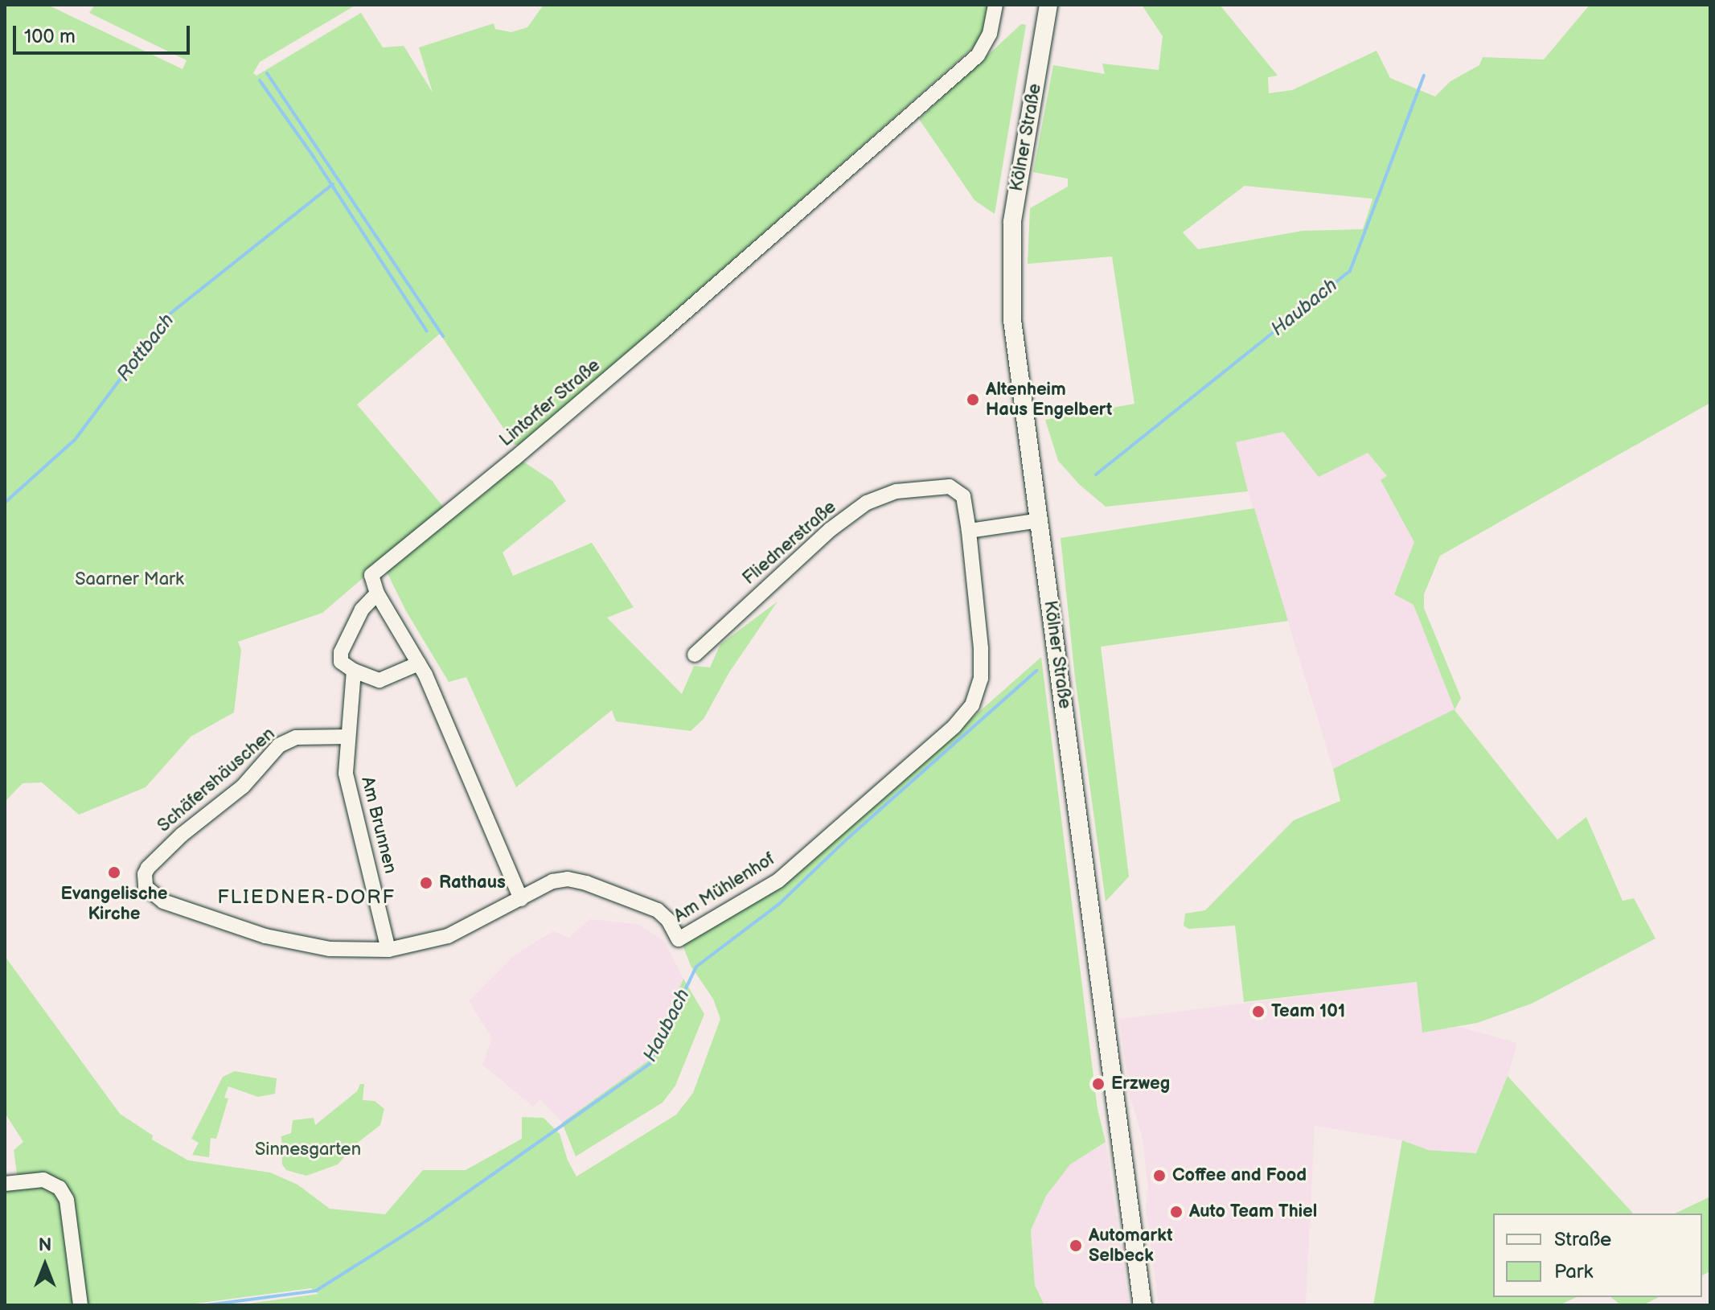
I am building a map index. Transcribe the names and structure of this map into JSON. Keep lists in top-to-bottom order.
{
  "streets": {
    "main road": ["Kölner Straße"],
    "street": [
      "Lintorfer Straße",
      "Fliednerstraße",
      "Schäfershäuschen",
      "Am Brunnen",
      "Am Mühlenhof"
    ]
  },
  "crossings": [
    ["Lintorfer Straße", "Am Brunnen"],
    ["Fliednerstraße", "Am Mühlenhof"],
    ["Schäfershäuschen", "Am Brunnen"],
    ["Schäfershäuschen", "Am Mühlenhof"],
    ["Am Brunnen", "Am Mühlenhof"]
  ],
  "districts": ["FLIEDNER-DORF"],
  "water": ["Haubach", "Rottbach"],
  "parks": ["Saarner Mark", "Sinnesgarten"],
  "places": [
    "Altenheim Haus Engelbert",
    "Evangelische Kirche",
    "Rathaus",
    "Team 101",
    "Erzweg",
    "Coffee and Food",
    "Auto Team Thiel",
    "Automarkt Selbeck"
  ],
  "legend": ["Straße", "Park"],
  "scale_bar": "100 m",
  "north": "top"
}
